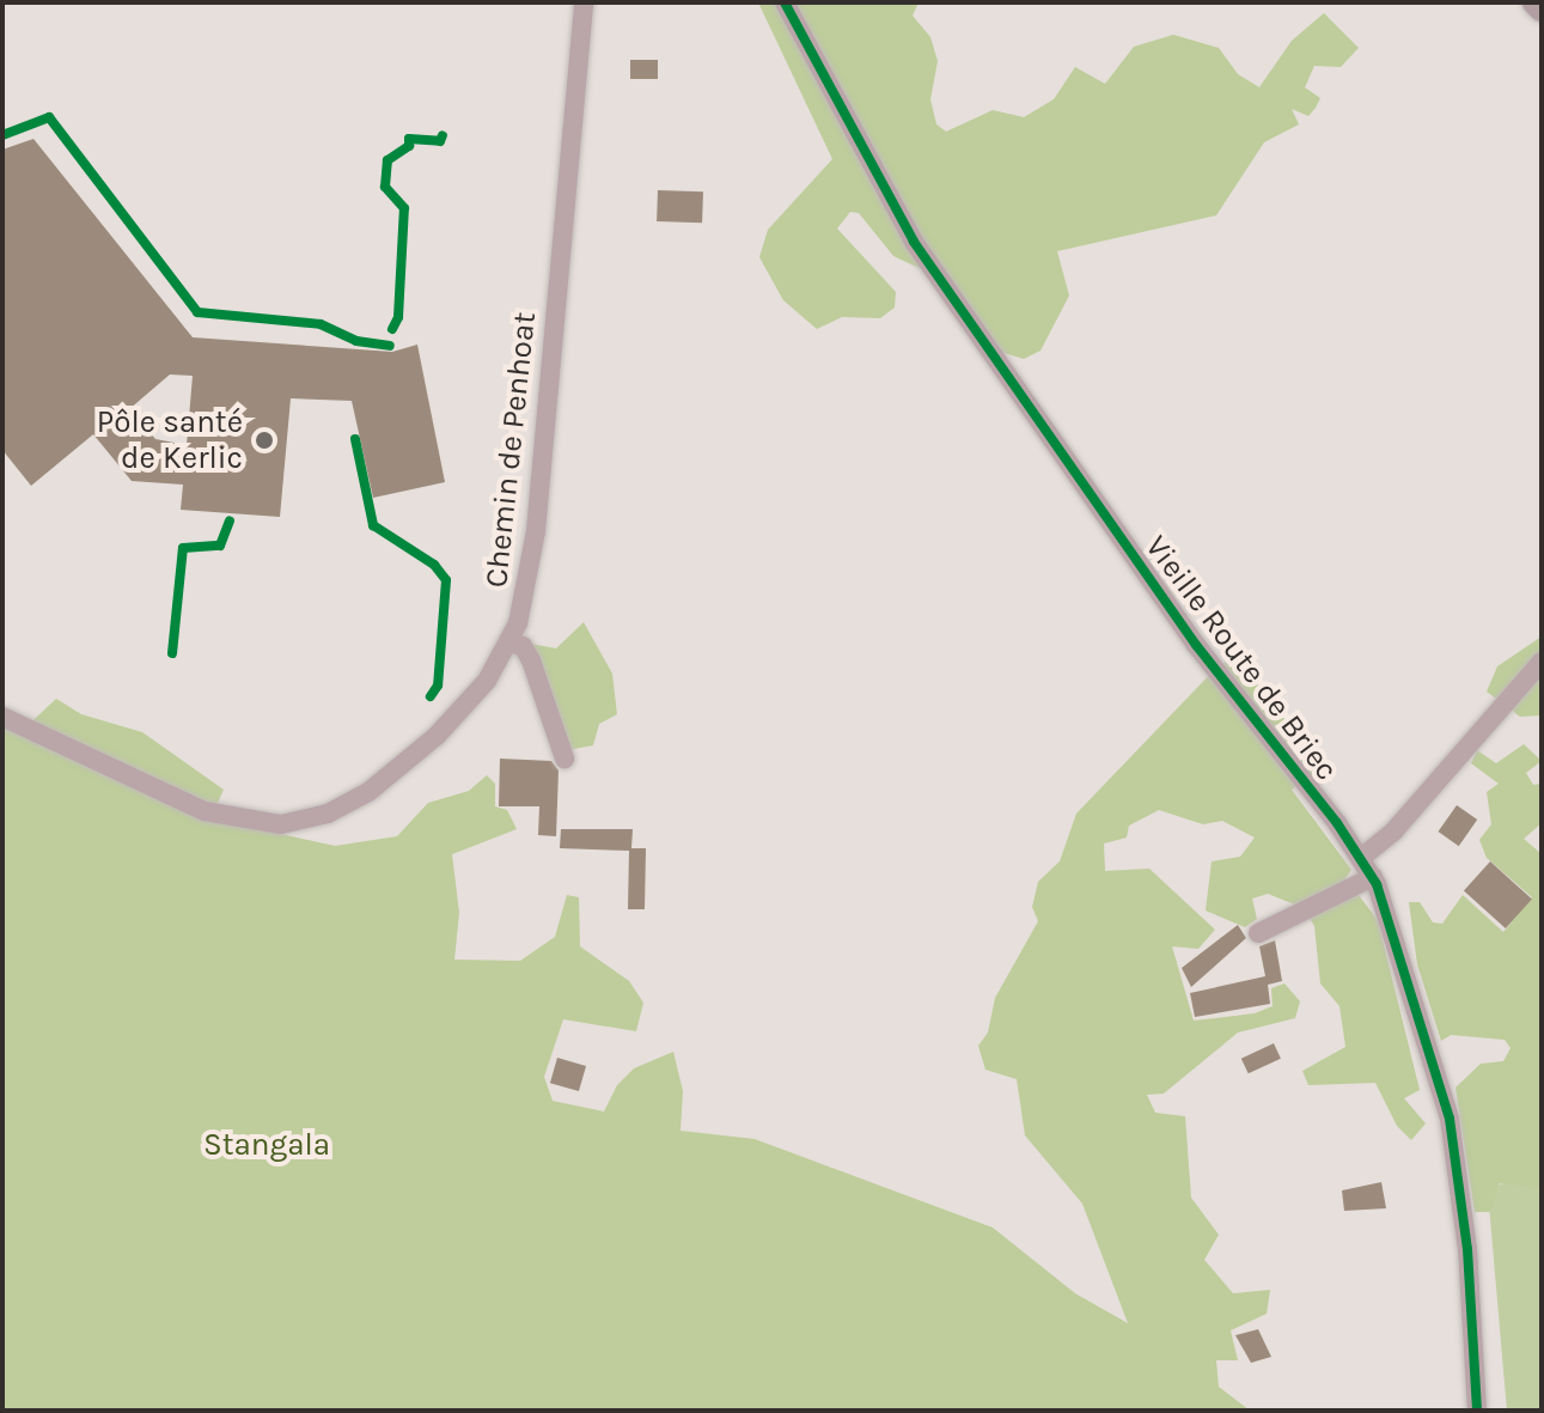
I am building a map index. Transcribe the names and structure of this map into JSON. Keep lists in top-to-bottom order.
{
  "streets": {
    "street": ["Chemin de Penhoat", "Vieille Route de Briec"]
  },
  "parks": ["Stangala"],
  "places": ["Pôle santé de Kerlic"]
}
